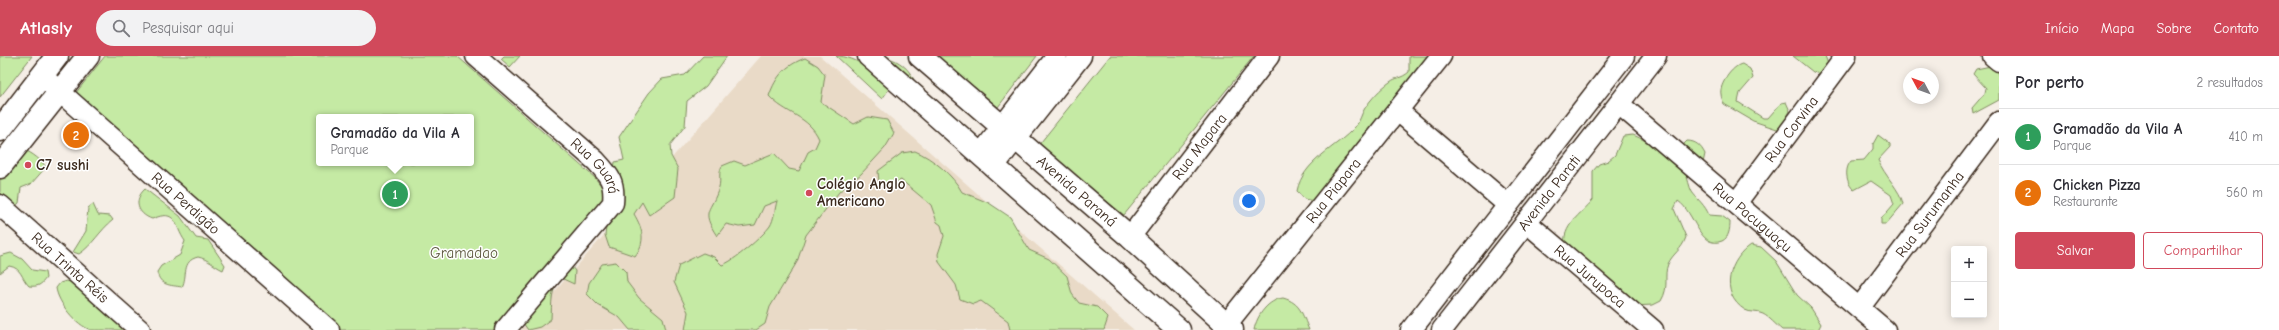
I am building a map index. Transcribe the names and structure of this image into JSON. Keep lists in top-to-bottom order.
{
  "streets": {
    "main road": ["Avenida Paraná"],
    "street": [
      "Rua Corvina",
      "Rua Mapara",
      "Rua Guará",
      "Rua Piapara",
      "Avenida Parati",
      "Rua Perdigão",
      "Rua Surumanha",
      "Rua Pacuguaçu",
      "Rua Trinta Réis",
      "Rua Jurupoca"
    ]
  },
  "crossings": [
    ["Rua Corvina", "Rua Pacuguaçu"],
    ["Rua Mapara", "Avenida Paraná"],
    ["Avenida Paraná", "Rua Piapara"],
    ["Avenida Parati", "Rua Pacuguaçu"],
    ["Avenida Parati", "Rua Jurupoca"],
    ["Rua Surumanha", "Rua Pacuguaçu"]
  ],
  "parks": ["Gramadao"],
  "places": ["C7 sushi", "Colégio Anglo Americano"],
  "north": "top left",
  "page": {
    "header": "Atlasly",
    "search": "Pesquisar aqui",
    "nav": [
      "Início",
      "Mapa",
      "Sobre",
      "Contato"
    ],
    "heading": ["Por perto", "2 resultados"],
    "list": [
      {
        "mark": "1",
        "name": "Gramadão da Vila A",
        "note": "Parque",
        "value": "410 m"
      },
      {
        "mark": "2",
        "name": "Chicken Pizza",
        "note": "Restaurante",
        "value": "560 m"
      }
    ],
    "popup": ["Gramadão da Vila A", "Parque"],
    "pins": ["2", "1"],
    "buttons": ["Salvar", "Compartilhar"],
    "map_buttons": ["+", "−"]
  }
}
